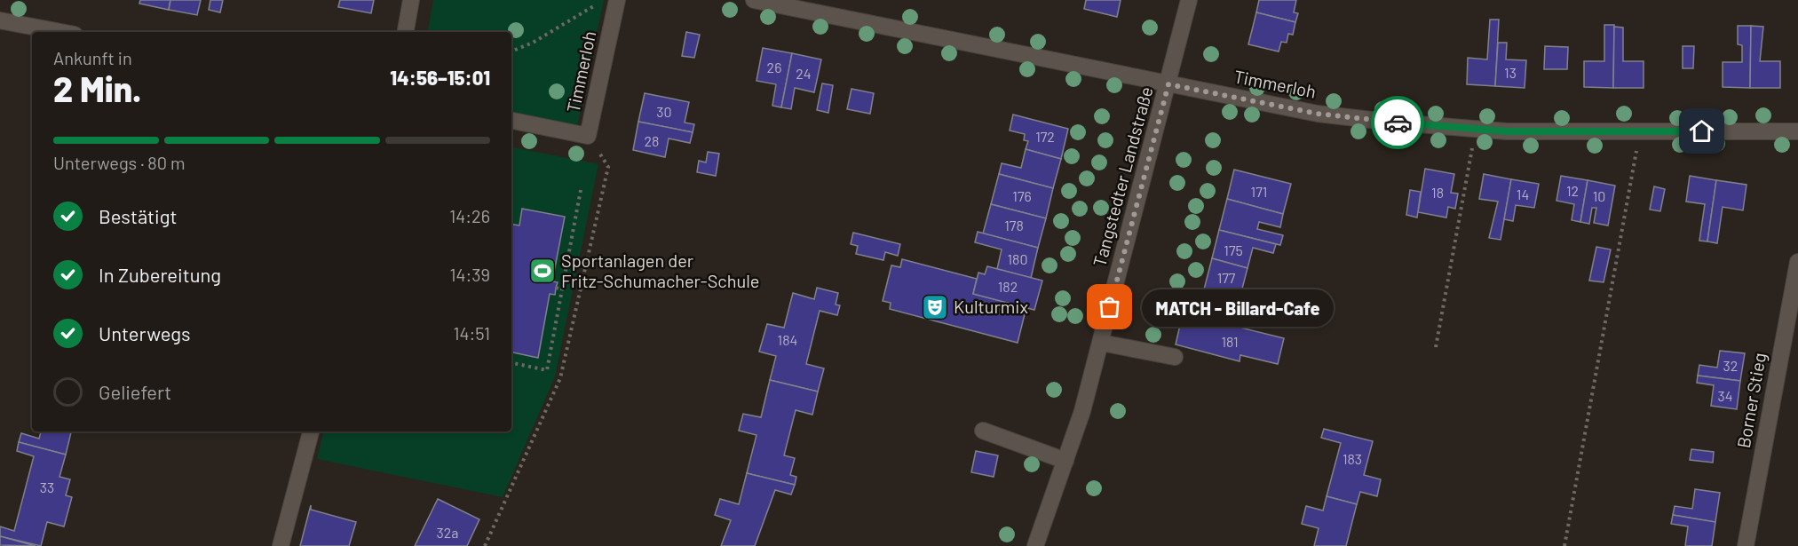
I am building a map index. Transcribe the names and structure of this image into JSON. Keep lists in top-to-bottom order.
{
  "streets": {
    "street": ["Timmerloh", "Tangstedter Landstraße", "Borner Stieg"]
  },
  "crossings": [
    ["Timmerloh", "Tangstedter Landstraße"]
  ],
  "places": {
    "sports": ["Sportanlagen der Fritz-Schumacher-Schule"],
    "theatre": ["Kulturmix"],
    "other": ["MATCH - Billard-Cafe"]
  },
  "house_numbers": [
    "26",
    "13",
    "24",
    "30",
    "172",
    "28",
    "12",
    "171",
    "18",
    "14",
    "176",
    "10",
    "178",
    "175",
    "180",
    "177",
    "182",
    "184",
    "181",
    "32",
    "34",
    "183",
    "33",
    "32a"
  ],
  "page": {
    "heading": ["2 Min.", "Ankunft in", "14:56–15:01"],
    "bar": "Unterwegs · 80 m",
    "list": [
      ["Bestätigt", "14:26"],
      ["In Zubereitung", "14:39"],
      ["Unterwegs", "14:51"],
      "Geliefert"
    ],
    "bubble": "MATCH - Billard-Cafe"
  }
}
